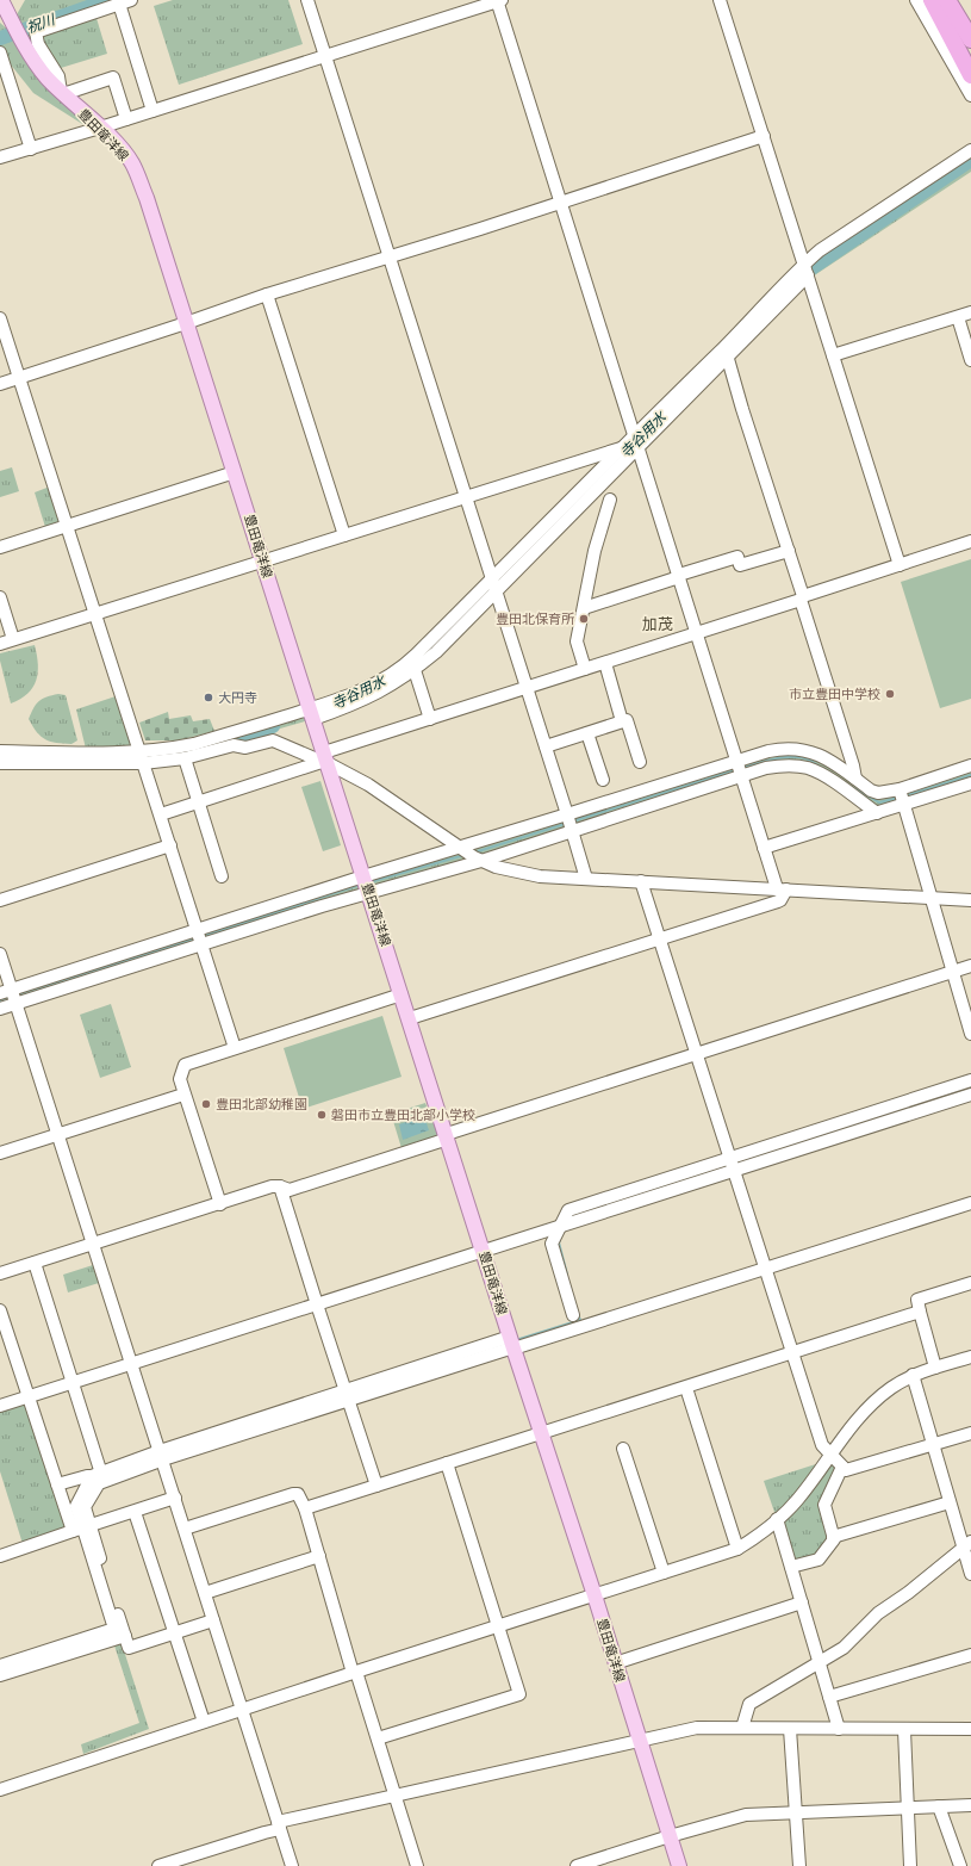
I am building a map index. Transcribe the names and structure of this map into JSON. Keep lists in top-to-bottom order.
{
  "streets": {
    "main road": ["豊田竜洋線"]
  },
  "districts": ["加茂"],
  "water": ["祝川", "寺谷用水"],
  "places": [
    "豊田北保育所",
    "市立豊田中学校",
    "大円寺",
    "豊田北部幼稚園",
    "磐田市立豊田北部小学校"
  ]
}
